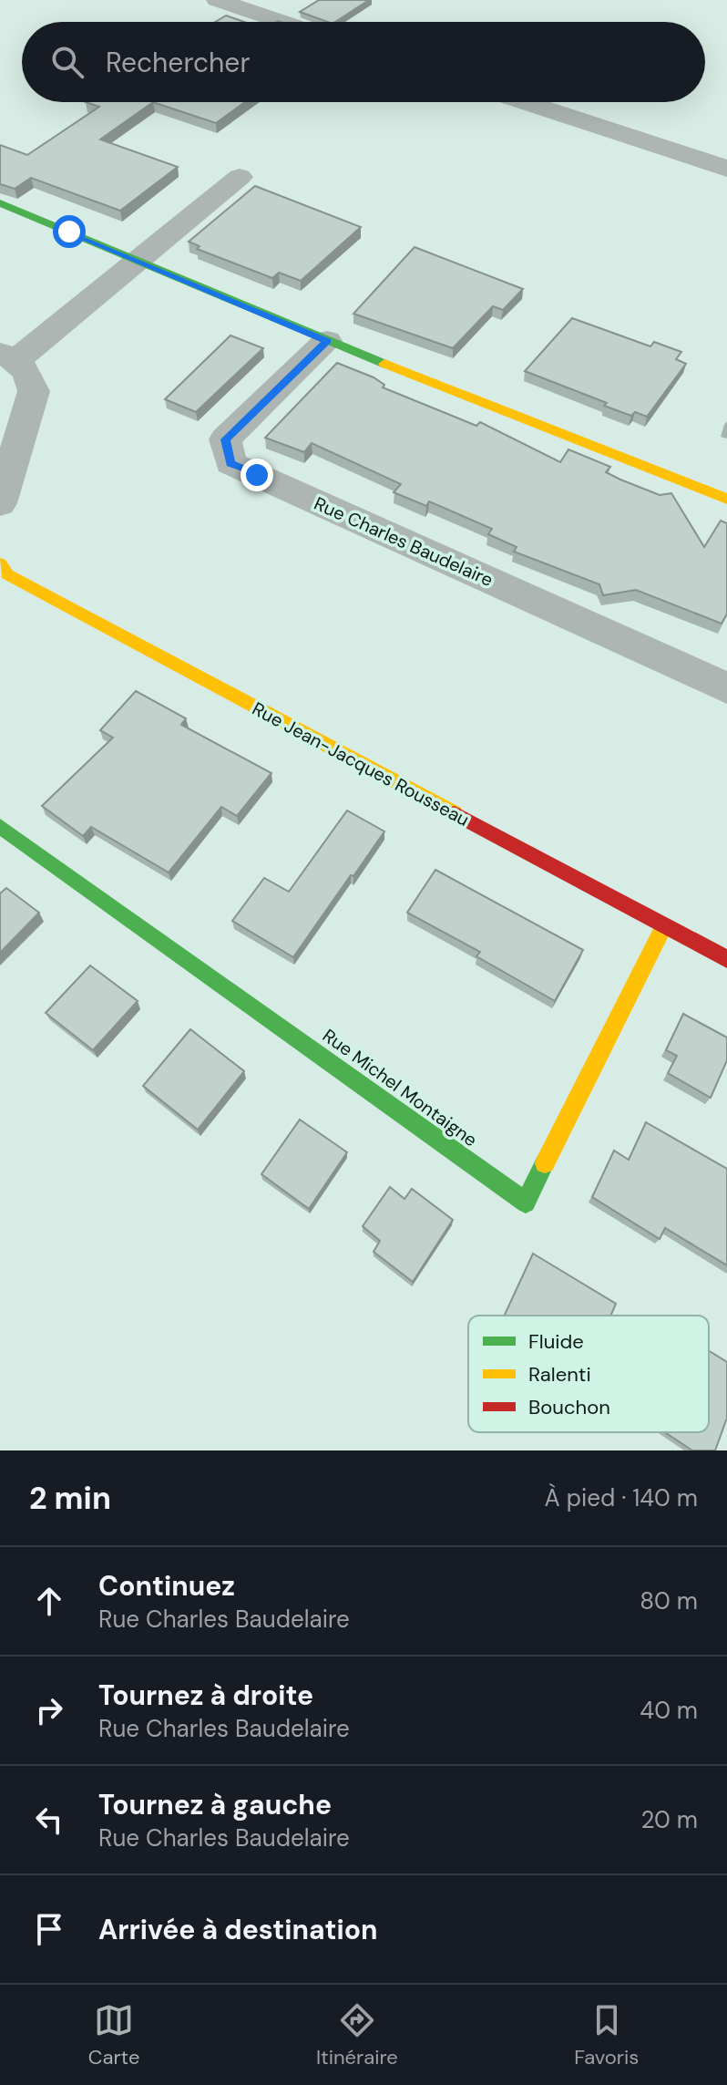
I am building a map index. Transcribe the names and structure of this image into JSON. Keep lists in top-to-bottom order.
{
  "streets": {
    "street": ["Rue Charles Baudelaire", "Rue Jean-Jacques Rousseau", "Rue Michel Montaigne"]
  },
  "crossings": [
    ["Rue Jean-Jacques Rousseau", "Rue Michel Montaigne"]
  ],
  "legend": ["Fluide", "Ralenti", "Bouchon"],
  "page": {
    "search": "Rechercher",
    "heading": ["2 min", "À pied · 140 m"],
    "list": [
      ["Continuez", "Rue Charles Baudelaire", "80 m"],
      ["Tournez à droite", "Rue Charles Baudelaire", "40 m"],
      ["Tournez à gauche", "Rue Charles Baudelaire", "20 m"],
      "Arrivée à destination"
    ],
    "nav": ["Carte", "Itinéraire", "Favoris"]
  }
}
